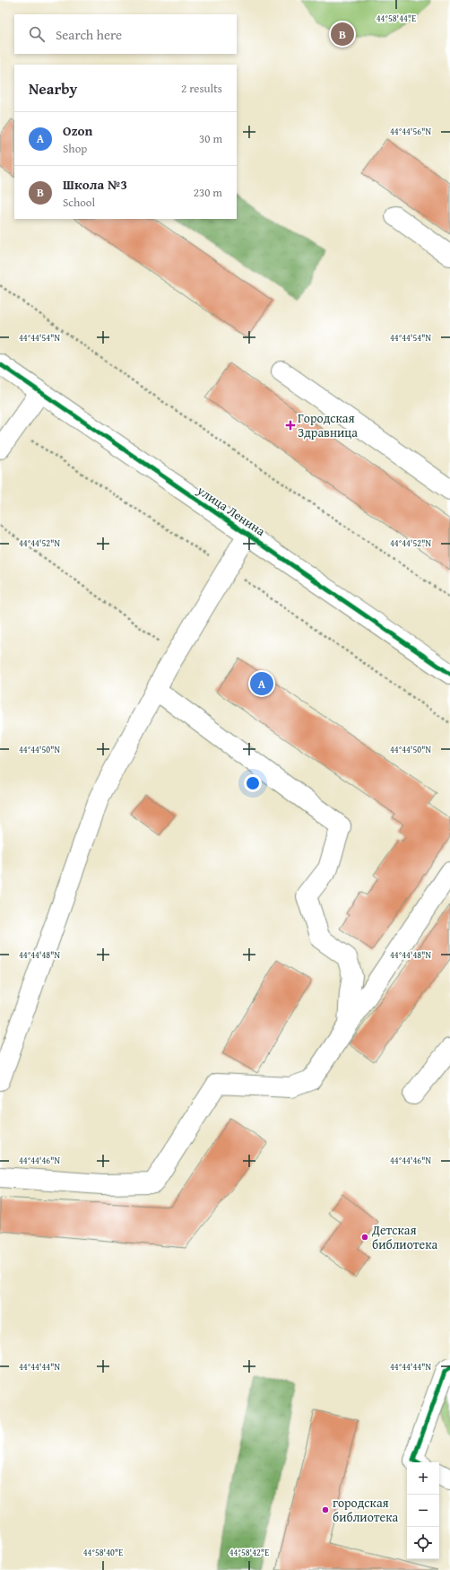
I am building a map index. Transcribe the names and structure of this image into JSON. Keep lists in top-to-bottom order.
{
  "streets": {
    "street": ["улица Ленина"]
  },
  "places": {
    "health": ["Городская Здравница"],
    "other": ["Детская библиотека", "городская библиотека"]
  },
  "page": {
    "search": "Search here",
    "pins": ["B", "A"],
    "heading": ["Nearby", "2 results"],
    "list": [
      {
        "mark": "A",
        "name": "Ozon",
        "note": "Shop",
        "value": "30 m"
      },
      {
        "mark": "B",
        "name": "Школа №3",
        "note": "School",
        "value": "230 m"
      }
    ],
    "map_buttons": ["+", "−"]
  },
  "coordinates": [
    "44°58'44\"E",
    "44°44'56\"N",
    "44°44'54\"N",
    "44°44'52\"N",
    "44°44'50\"N",
    "44°44'48\"N",
    "44°44'46\"N",
    "44°44'44\"N",
    "44°58'40\"E",
    "44°58'42\"E"
  ]
}
